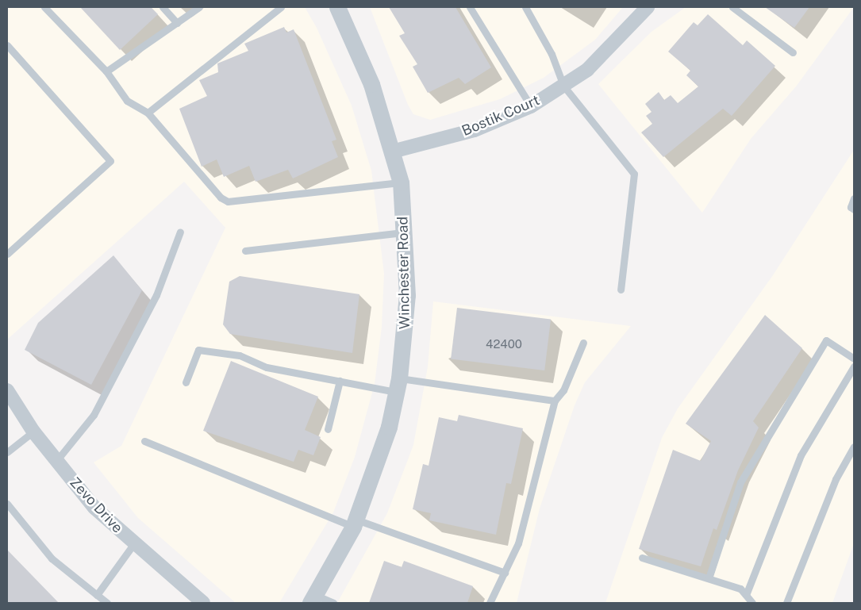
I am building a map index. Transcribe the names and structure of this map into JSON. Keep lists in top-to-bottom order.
{
  "streets": {
    "street": ["Bostik Court", "Winchester Road", "Zevo Drive"]
  },
  "crossings": [
    ["Bostik Court", "Winchester Road"]
  ],
  "house_numbers": ["42400"]
}
